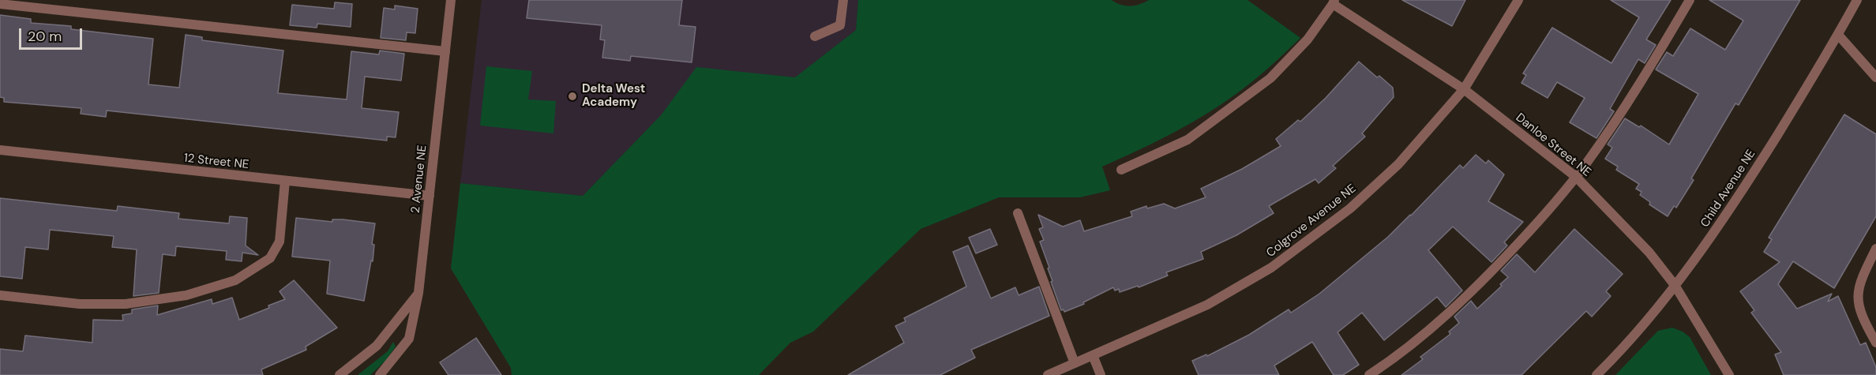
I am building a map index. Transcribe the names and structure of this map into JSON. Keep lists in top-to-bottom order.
{
  "streets": {
    "street": [
      "Danloe Street NE",
      "12 Street NE",
      "2 Avenue NE",
      "Child Avenue NE",
      "Colgrove Avenue NE"
    ]
  },
  "crossings": [
    ["Danloe Street NE", "Child Avenue NE"],
    ["Danloe Street NE", "Colgrove Avenue NE"],
    ["12 Street NE", "2 Avenue NE"]
  ],
  "places": ["Delta West Academy"],
  "scale_bar": "20 m"
}
